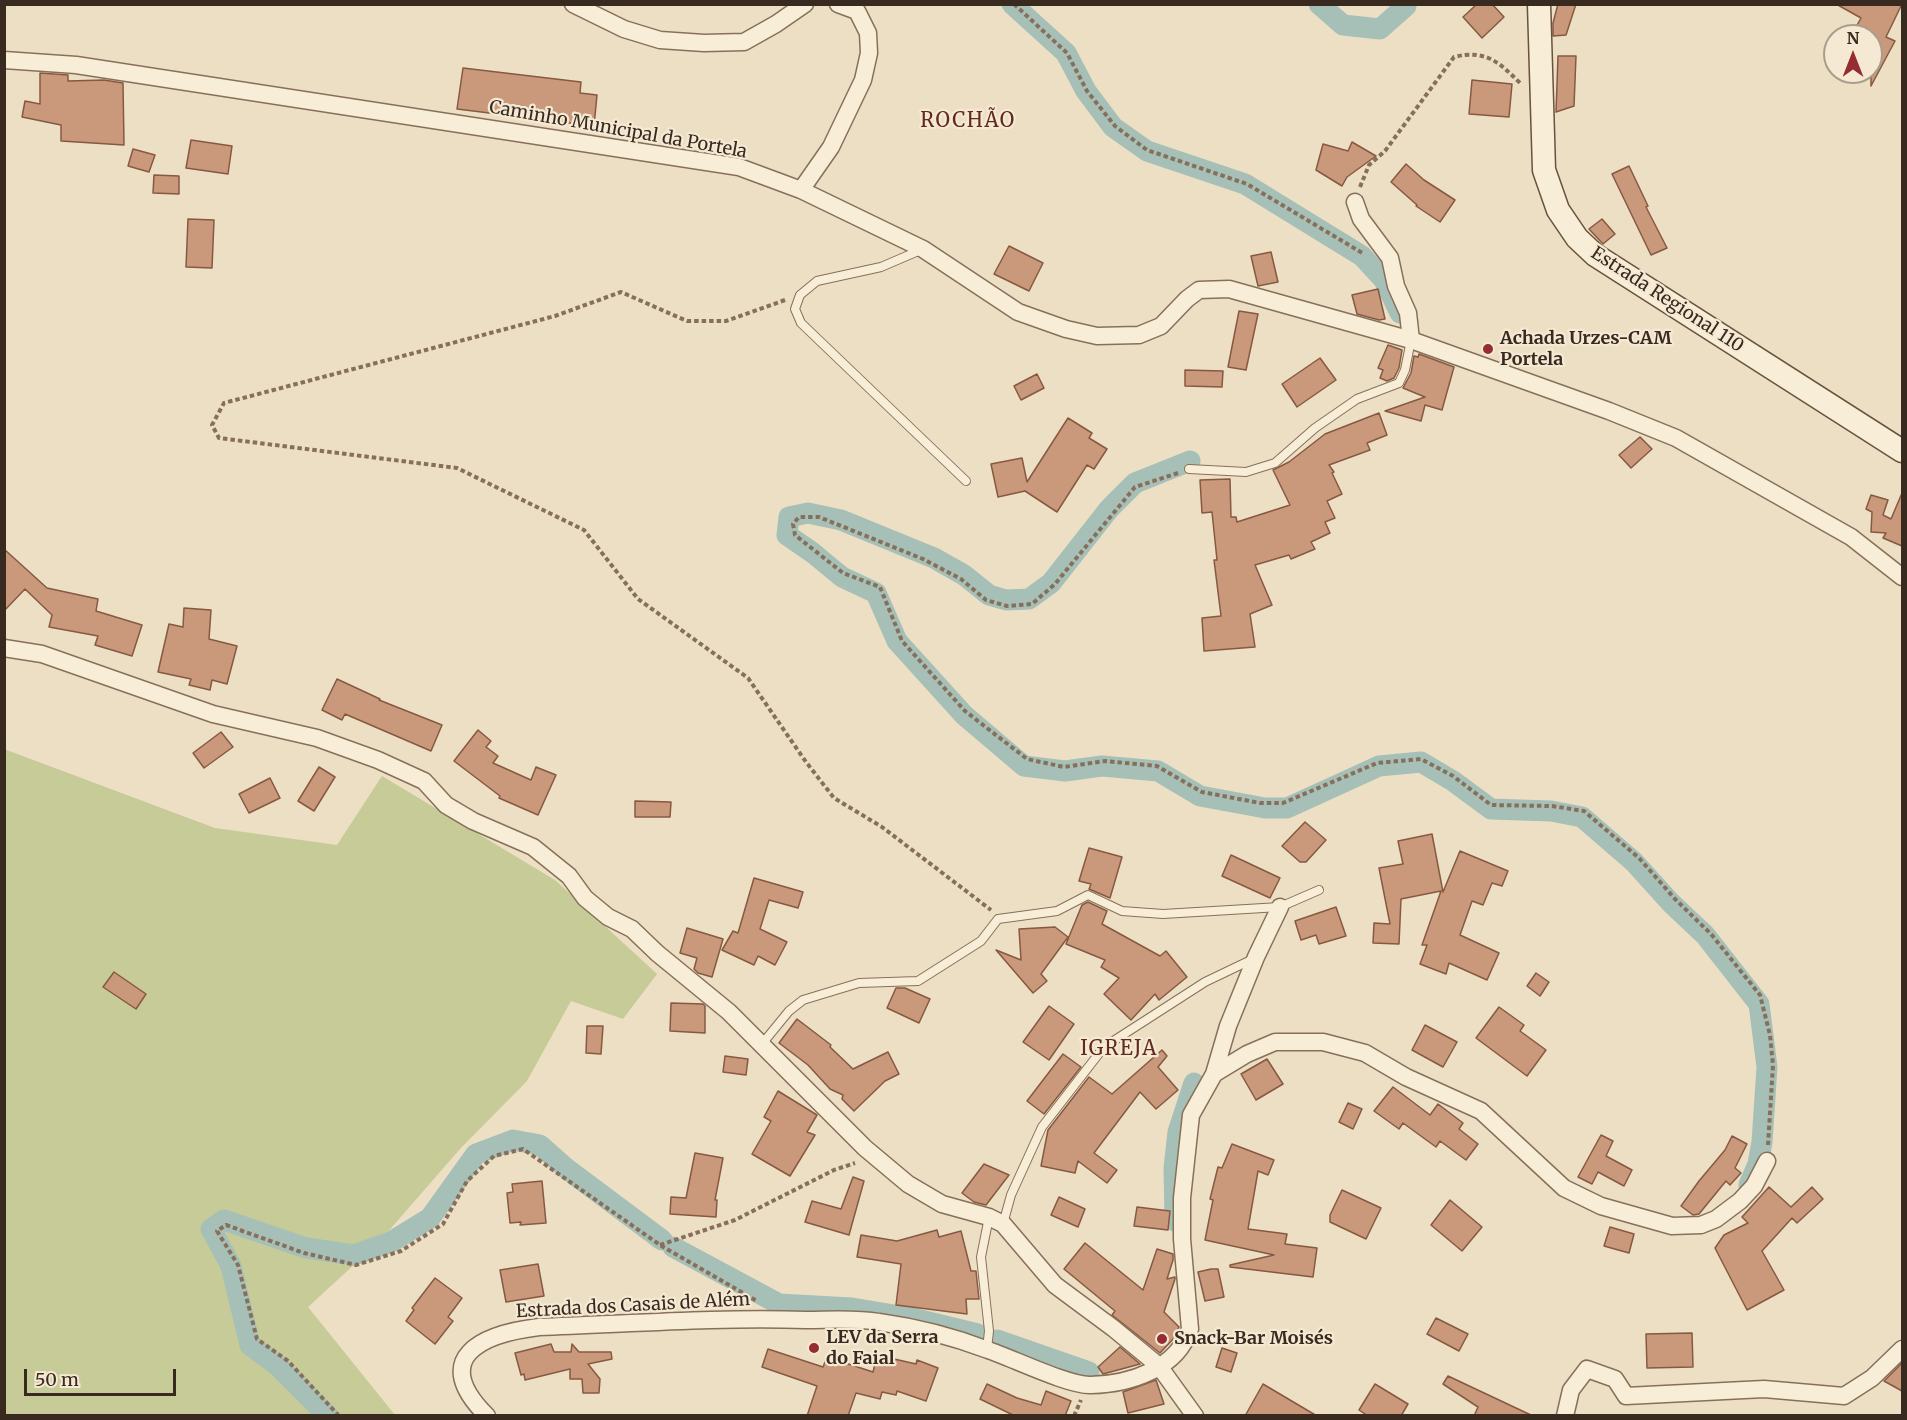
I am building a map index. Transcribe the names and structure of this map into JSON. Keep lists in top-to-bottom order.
{
  "streets": {
    "main road": ["Estrada Regional 110"],
    "street": ["Caminho Municipal da Portela", "Estrada dos Casais de Além"]
  },
  "districts": ["ROCHÃO", "IGREJA"],
  "places": ["Achada Urzes-CAM Portela", "Snack-Bar Moisés", "LEV da Serra do Faial"],
  "scale_bar": "50 m",
  "north": "top"
}
